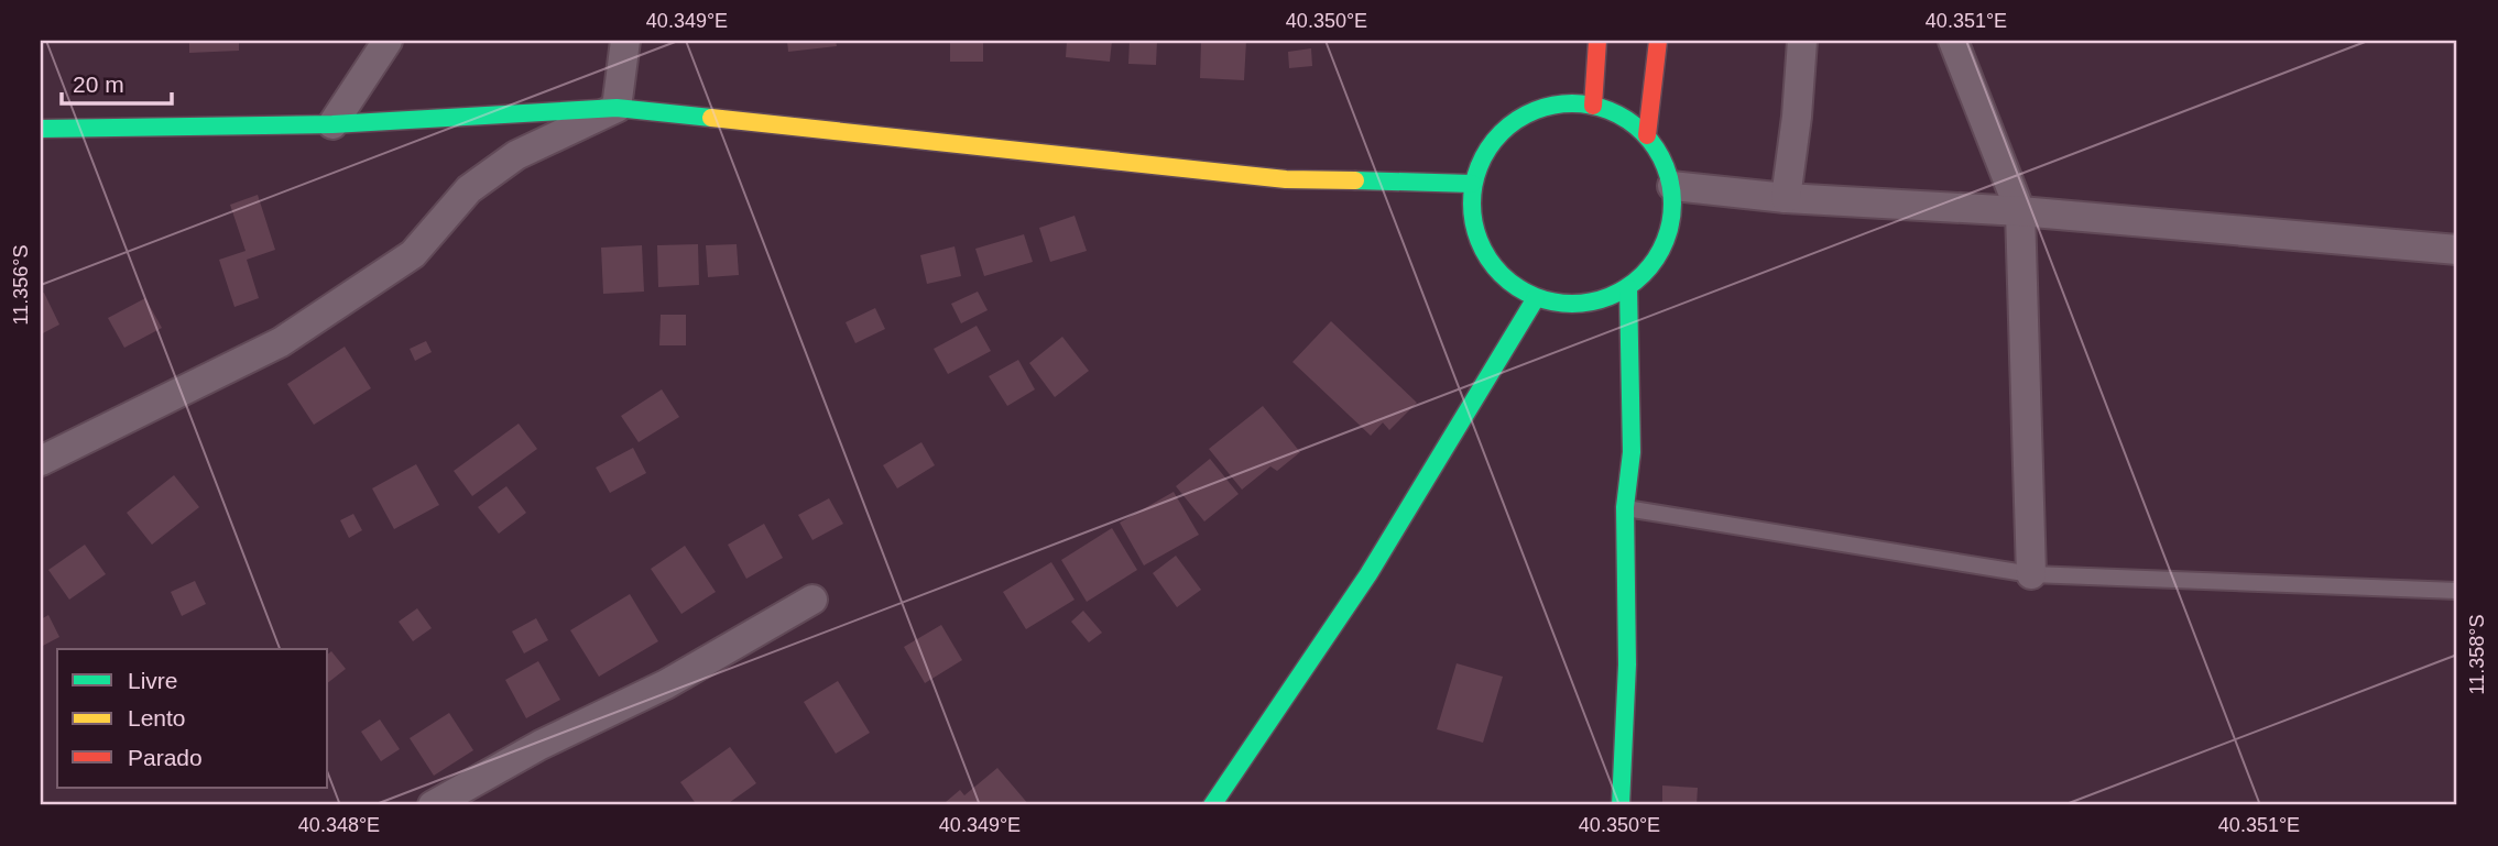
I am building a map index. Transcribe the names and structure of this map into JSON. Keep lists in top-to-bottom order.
{
  "legend": ["Livre", "Lento", "Parado"],
  "scale_bar": "20 m",
  "coordinates": [
    "40.349°E",
    "40.350°E",
    "40.351°E",
    "11.356°S",
    "11.358°S",
    "40.348°E"
  ]
}
